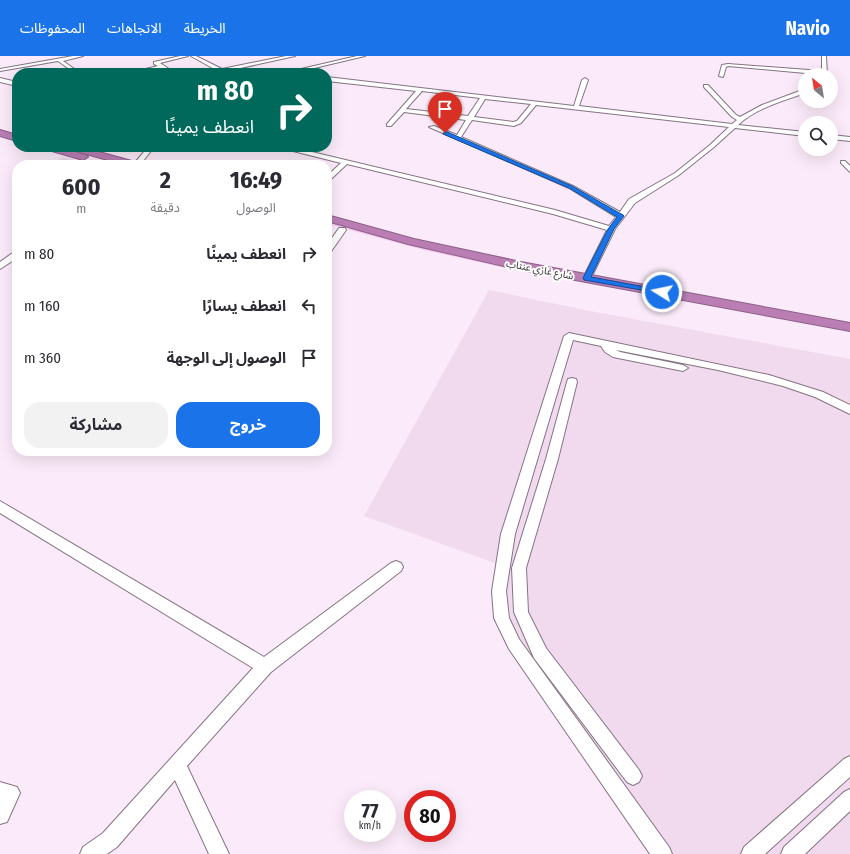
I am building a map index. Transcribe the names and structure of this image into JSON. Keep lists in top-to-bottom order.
{
  "streets": {
    "highway": ["شارع غازي عنتاب"]
  },
  "north": "top left",
  "page": {
    "header": "Navio",
    "nav": ["الخريطة", "الاتجاهات", "المحفوظات"],
    "turn": ["80 m", "انعطف يمينًا"],
    "eta": [
      "16:49",
      "الوصول",
      "2",
      "دقيقة",
      "600",
      "m"
    ],
    "list": [
      {
        "name": "انعطف يمينًا",
        "value": "80 m"
      },
      {
        "name": "انعطف يسارًا",
        "value": "160 m"
      },
      {
        "name": "الوصول إلى الوجهة",
        "value": "360 m"
      }
    ],
    "buttons": ["خروج", "مشاركة"],
    "speed": "77 km/h",
    "limit": "80"
  }
}
